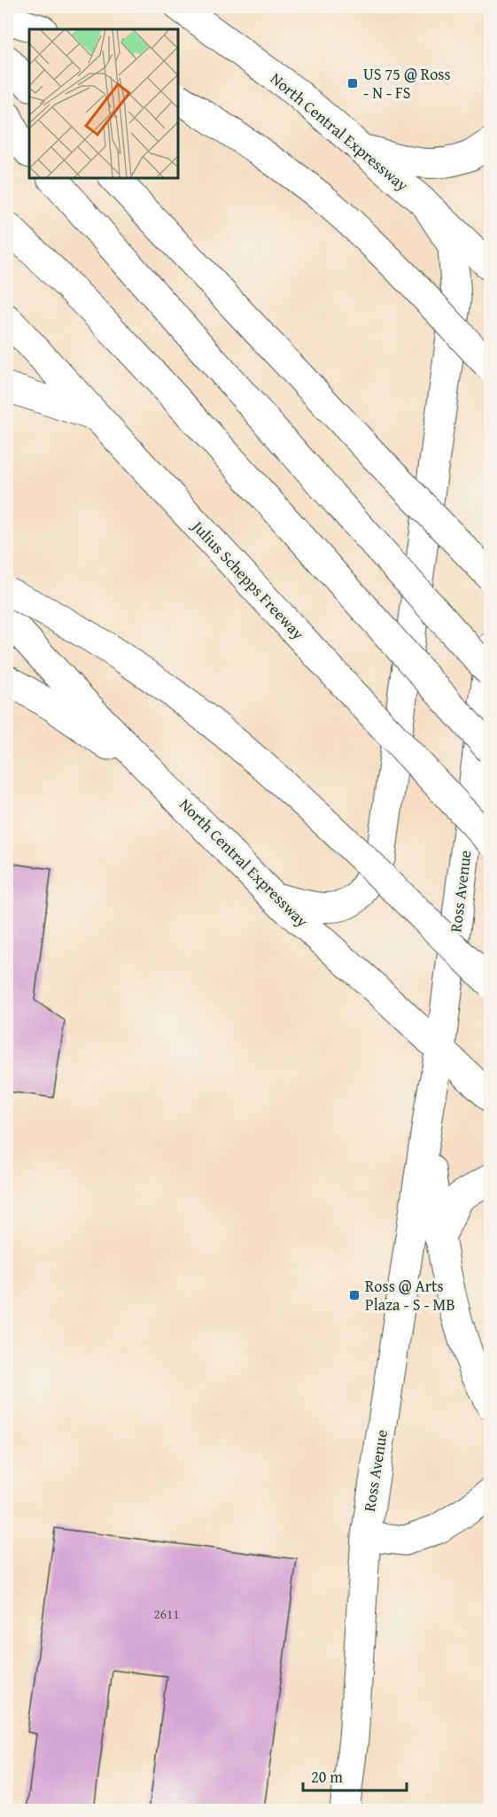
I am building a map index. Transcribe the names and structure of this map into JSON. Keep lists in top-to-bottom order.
{
  "streets": {
    "main road": ["North Central Expressway", "Julius Schepps Freeway", "Ross Avenue"]
  },
  "crossings": [
    ["North Central Expressway", "Ross Avenue"]
  ],
  "places": {
    "transit": ["US 75 @ Ross - N - FS", "Ross @ Arts Plaza - S - MB"]
  },
  "house_numbers": ["2611"],
  "scale_bar": "20 m"
}
